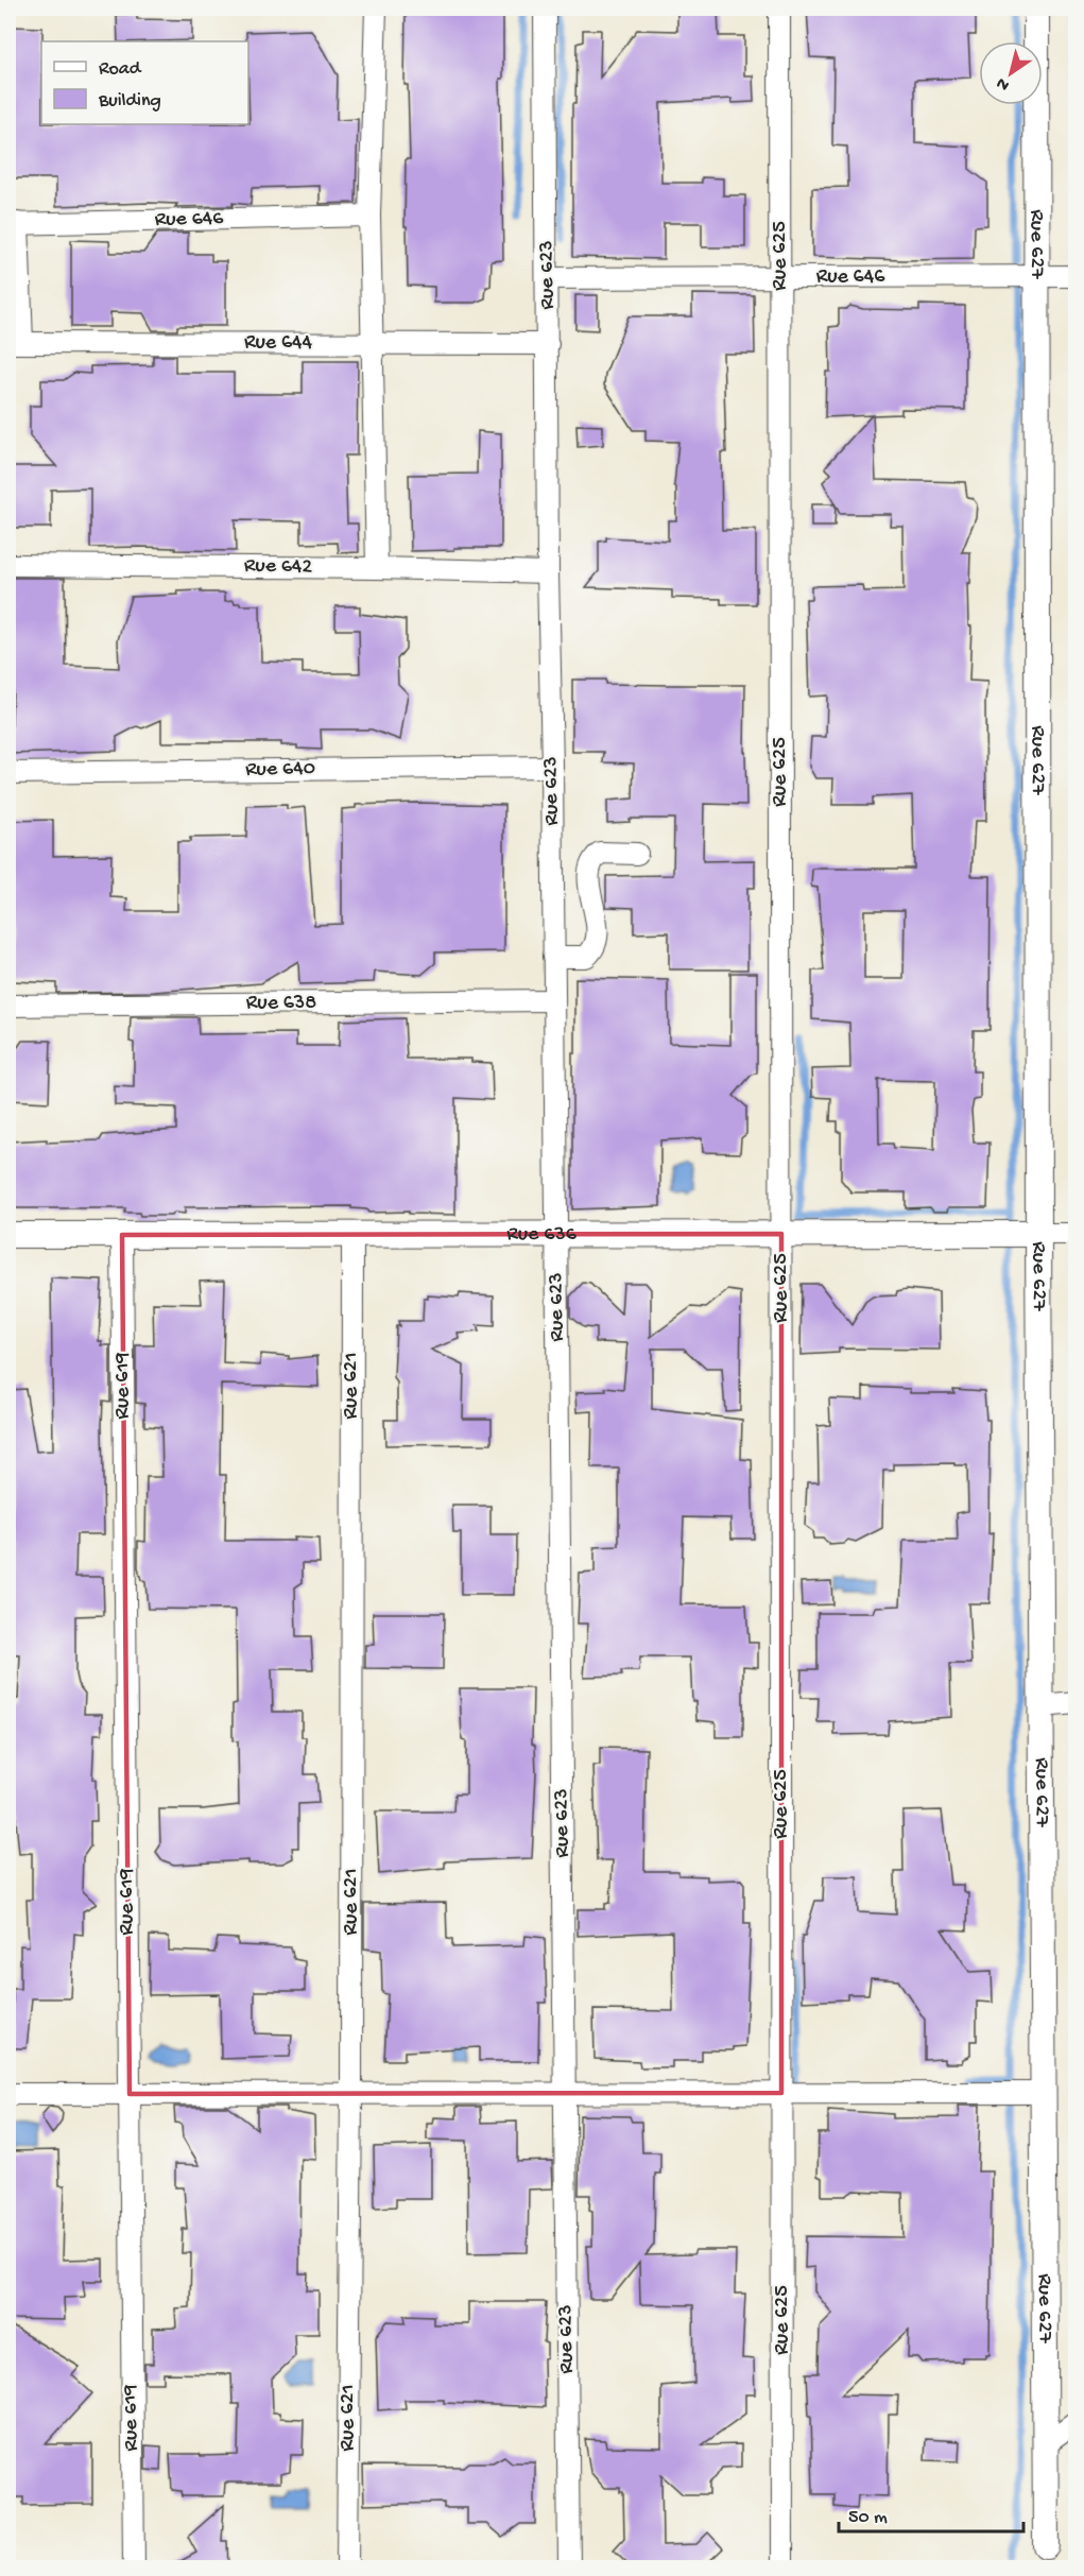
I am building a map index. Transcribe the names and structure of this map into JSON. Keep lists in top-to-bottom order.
{
  "streets": {
    "street": [
      "Rue 646",
      "Rue 627",
      "Rue 625",
      "Rue 623",
      "Rue 644",
      "Rue 642",
      "Rue 640",
      "Rue 638",
      "Rue 636",
      "Rue 619",
      "Rue 621"
    ]
  },
  "crossings": [
    ["Rue 646", "Rue 627"],
    ["Rue 646", "Rue 625"],
    ["Rue 646", "Rue 623"],
    ["Rue 627", "Rue 636"],
    ["Rue 625", "Rue 636"],
    ["Rue 623", "Rue 644"],
    ["Rue 623", "Rue 642"],
    ["Rue 623", "Rue 640"],
    ["Rue 623", "Rue 638"],
    ["Rue 623", "Rue 636"],
    ["Rue 636", "Rue 619"],
    ["Rue 636", "Rue 621"]
  ],
  "legend": ["Road", "Building"],
  "scale_bar": "50 m",
  "north": "bottom left"
}
